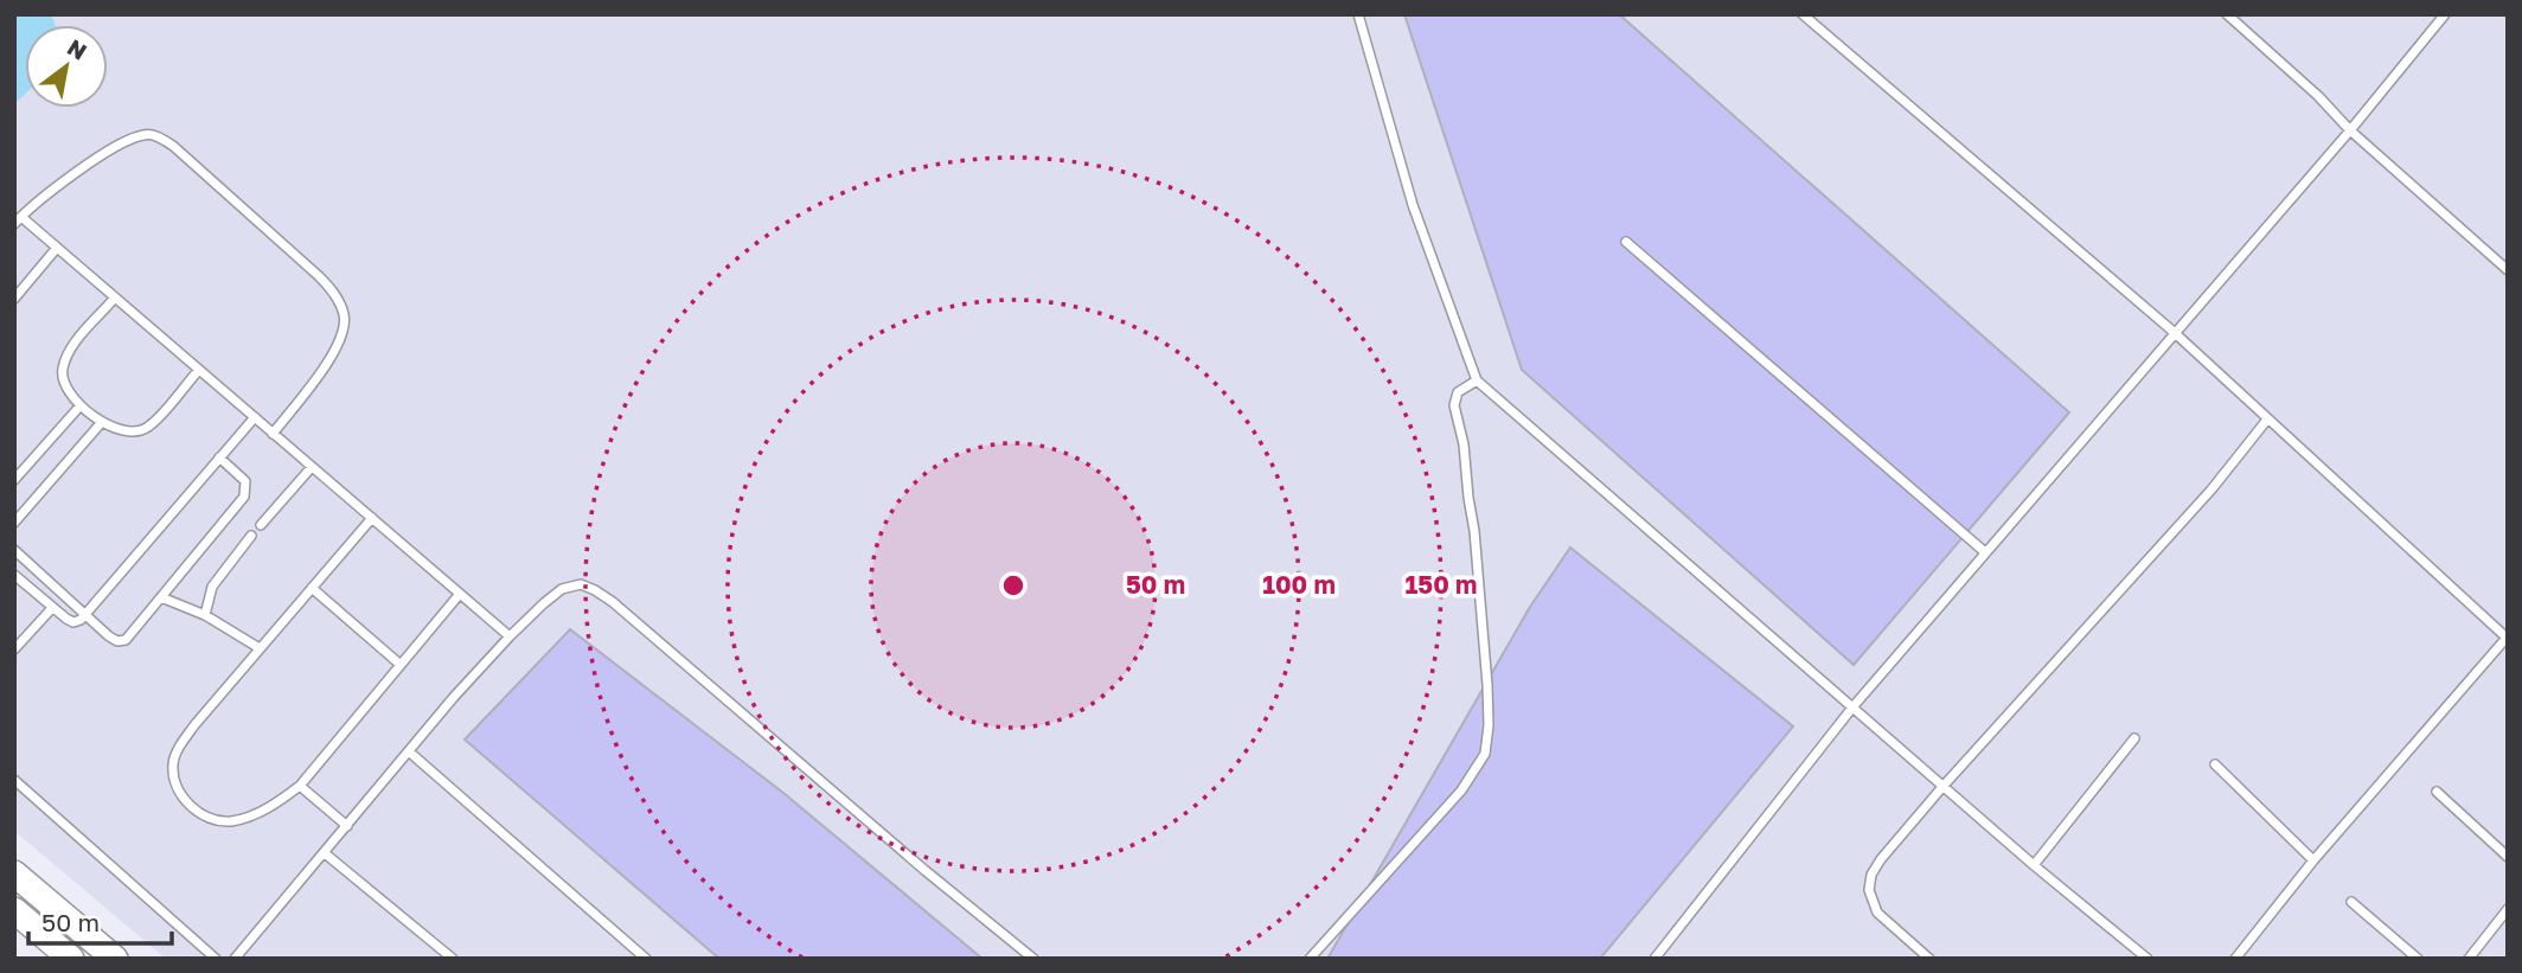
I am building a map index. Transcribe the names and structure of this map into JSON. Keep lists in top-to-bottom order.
{
  "scale_bar": "50 m",
  "north": "top right",
  "rings": ["50 m", "100 m", "150 m"]
}
